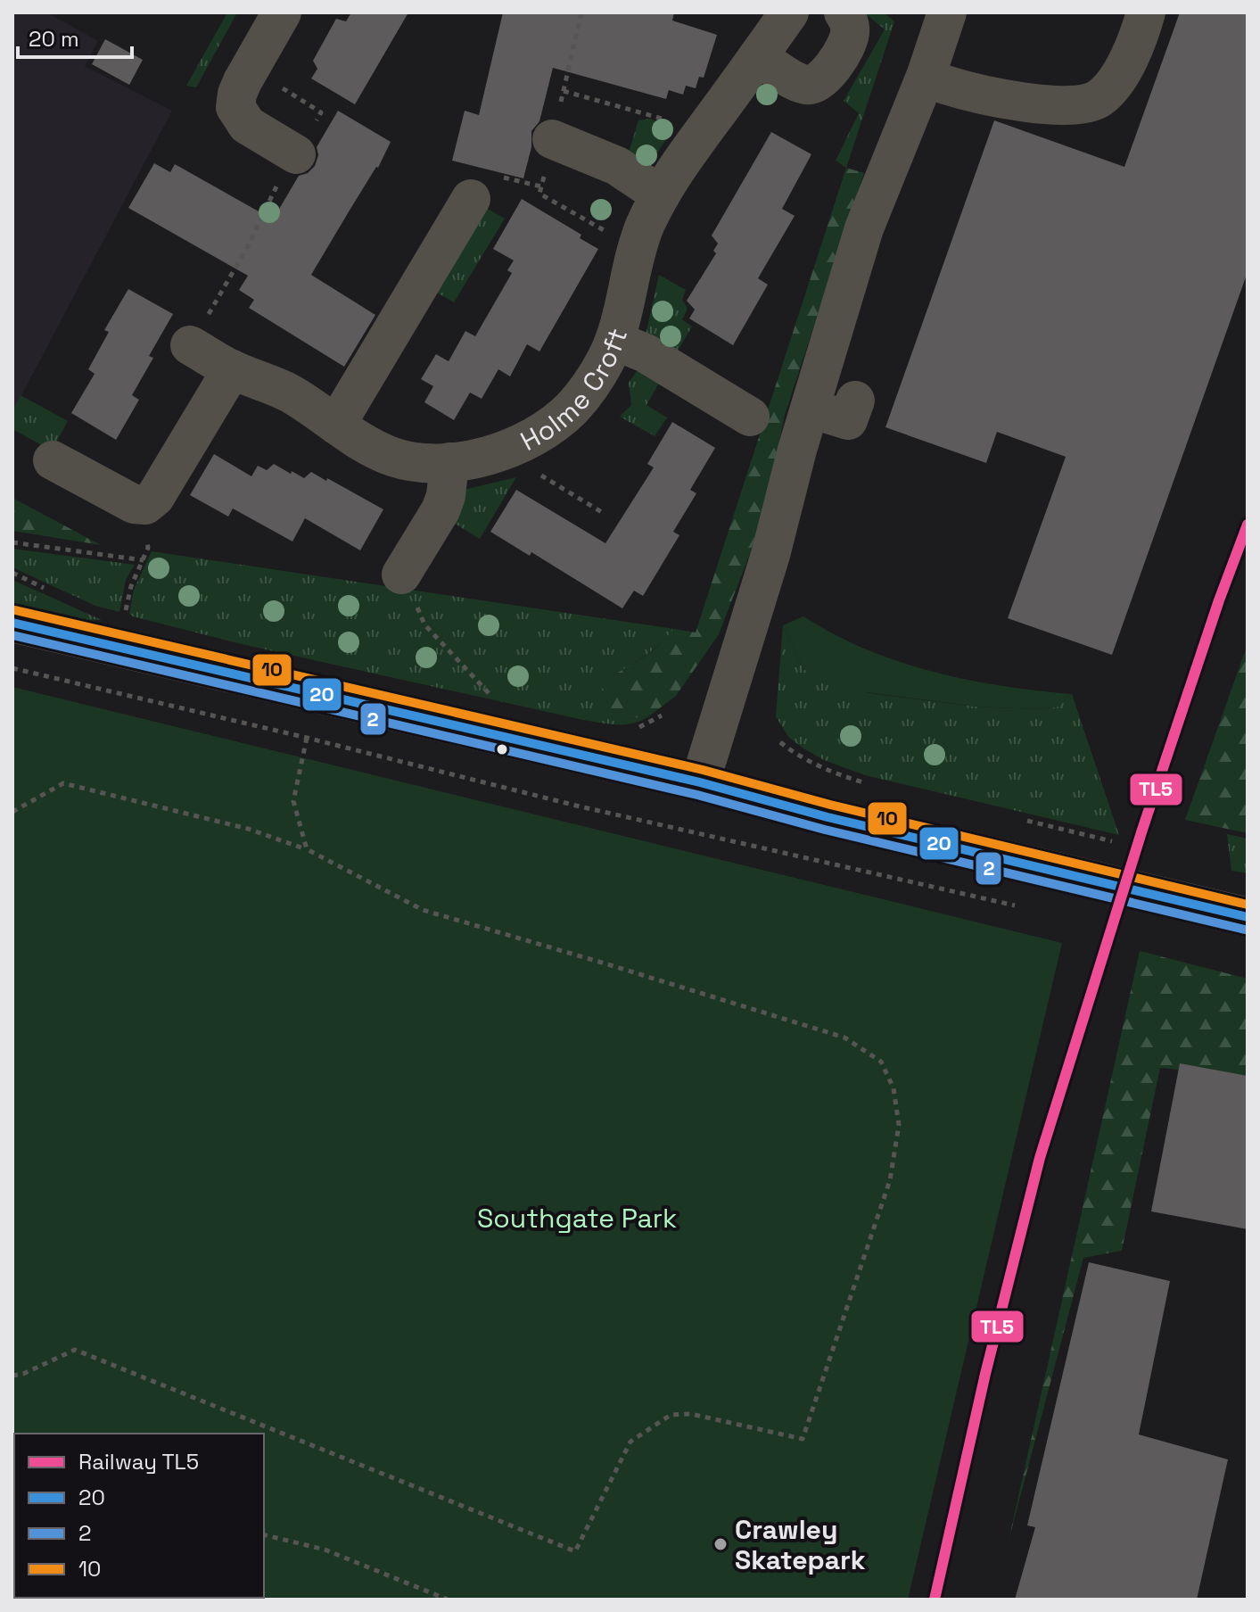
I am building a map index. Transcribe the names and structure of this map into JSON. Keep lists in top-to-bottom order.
{
  "streets": {
    "street": ["Holme Croft"]
  },
  "parks": ["Southgate Park"],
  "places": ["Crawley Skatepark"],
  "lines": [
    "rail line TL5",
    "transit line 10",
    "transit line 20",
    "transit line 2"
  ],
  "legend": [
    "Railway TL5",
    "20",
    "2",
    "10"
  ],
  "scale_bar": "20 m"
}
